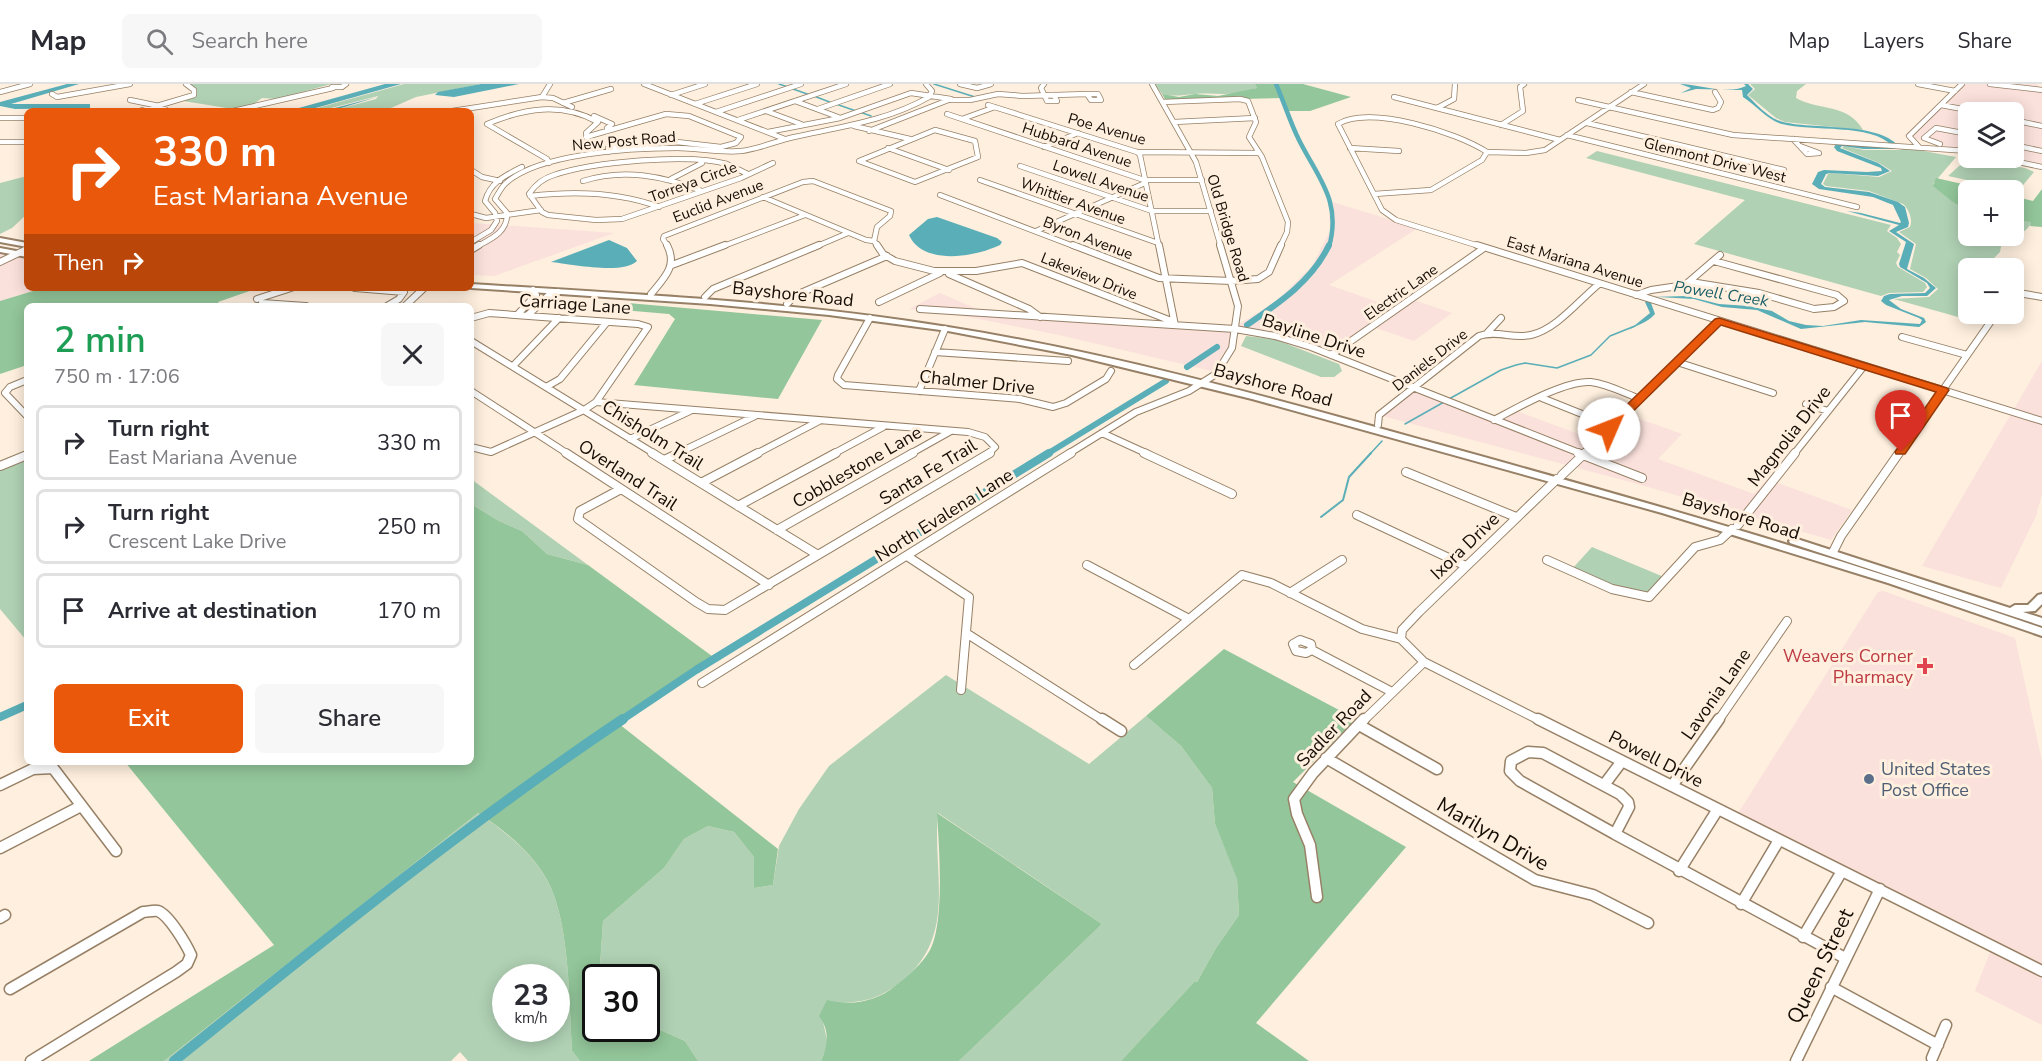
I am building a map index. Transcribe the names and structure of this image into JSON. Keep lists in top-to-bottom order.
{
  "streets": {
    "main road": ["Bayshore Road"],
    "street": [
      "Poe Avenue",
      "New Post Road",
      "Hubbard Avenue",
      "Glenmont Drive West",
      "Lowell Avenue",
      "Torreya Circle",
      "Euclid Avenue",
      "Whittier Avenue",
      "Old Bridge Road",
      "Byron Avenue",
      "East Mariana Avenue",
      "Lakeview Drive",
      "Electric Lane",
      "Carriage Lane",
      "Bayline Drive",
      "Daniels Drive",
      "Chalmer Drive",
      "Chisholm Trail",
      "Magnolia Drive",
      "Cobblestone Lane",
      "Santa Fe Trail",
      "Overland Trail",
      "North Evalena Lane",
      "Ixora Drive",
      "Lavonia Lane",
      "Sadler Road",
      "Powell Drive",
      "Marilyn Drive",
      "Queen Street"
    ]
  },
  "crossings": [
    ["Poe Avenue", "Old Bridge Road"],
    ["Poe Avenue", "Byron Avenue"],
    ["Hubbard Avenue", "Old Bridge Road"],
    ["Lowell Avenue", "Old Bridge Road"],
    ["Euclid Avenue", "Lakeview Drive"],
    ["Old Bridge Road", "Byron Avenue"],
    ["Old Bridge Road", "Bayshore Road"],
    ["Old Bridge Road", "Bayline Drive"],
    ["Old Bridge Road", "North Evalena Lane"],
    ["East Mariana Avenue", "Electric Lane"],
    ["East Mariana Avenue", "Daniels Drive"],
    ["East Mariana Avenue", "Magnolia Drive"],
    ["East Mariana Avenue", "Ixora Drive"],
    ["Lakeview Drive", "Bayline Drive"],
    ["Electric Lane", "Bayline Drive"],
    ["Bayshore Road", "Daniels Drive"],
    ["Bayshore Road", "Chalmer Drive"],
    ["Bayshore Road", "Magnolia Drive"],
    ["Bayshore Road", "North Evalena Lane"],
    ["Bayshore Road", "Ixora Drive"],
    ["Carriage Lane", "Chisholm Trail"],
    ["Carriage Lane", "Santa Fe Trail"],
    ["Carriage Lane", "Overland Trail"],
    ["Bayline Drive", "Daniels Drive"],
    ["Bayline Drive", "Ixora Drive"],
    ["Chisholm Trail", "Cobblestone Lane"],
    ["Chisholm Trail", "Santa Fe Trail"],
    ["Cobblestone Lane", "Santa Fe Trail"],
    ["Santa Fe Trail", "Overland Trail"],
    ["Ixora Drive", "Powell Drive"],
    ["Lavonia Lane", "Powell Drive"],
    ["Sadler Road", "Powell Drive"],
    ["Sadler Road", "Marilyn Drive"],
    ["Powell Drive", "Queen Street"]
  ],
  "water": ["Powell Creek"],
  "places": {
    "health": ["Weavers Corner Pharmacy"],
    "other": ["United States Post Office"]
  },
  "page": {
    "header": "Map",
    "search": "Search here",
    "nav": ["Map", "Layers", "Share"],
    "map_buttons": ["+", "−"],
    "turn": ["330 m", "East Mariana Avenue"],
    "then": "Then",
    "heading": ["2 min", "750 m · 17:06"],
    "list": [
      {
        "name": "Turn right",
        "note": "East Mariana Avenue",
        "value": "330 m"
      },
      {
        "name": "Turn right",
        "note": "Crescent Lake Drive",
        "value": "250 m"
      },
      {
        "name": "Arrive at destination",
        "value": "170 m"
      }
    ],
    "buttons": ["Exit", "Share"],
    "speed": "23 km/h",
    "limit": "30"
  }
}
